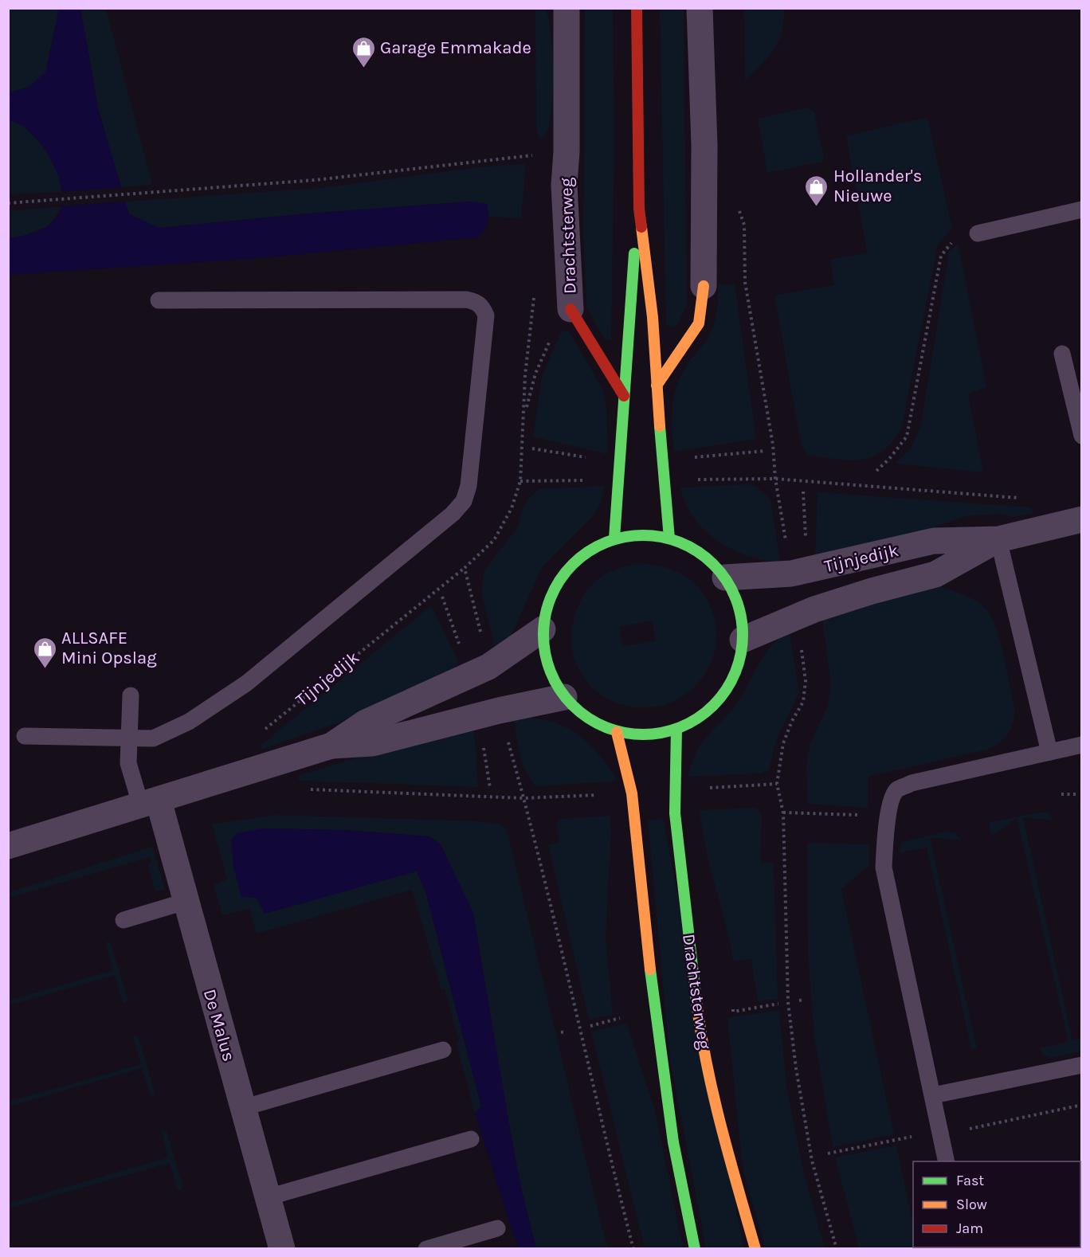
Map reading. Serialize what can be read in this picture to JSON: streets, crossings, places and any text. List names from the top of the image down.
{
  "streets": {
    "main road": ["Drachtsterweg"],
    "street": ["Tijnjedijk", "De Malus"]
  },
  "places": {
    "shop": ["Garage Emmakade", "Hollander's Nieuwe", "ALLSAFE Mini Opslag"]
  },
  "legend": ["Fast", "Slow", "Jam"]
}
